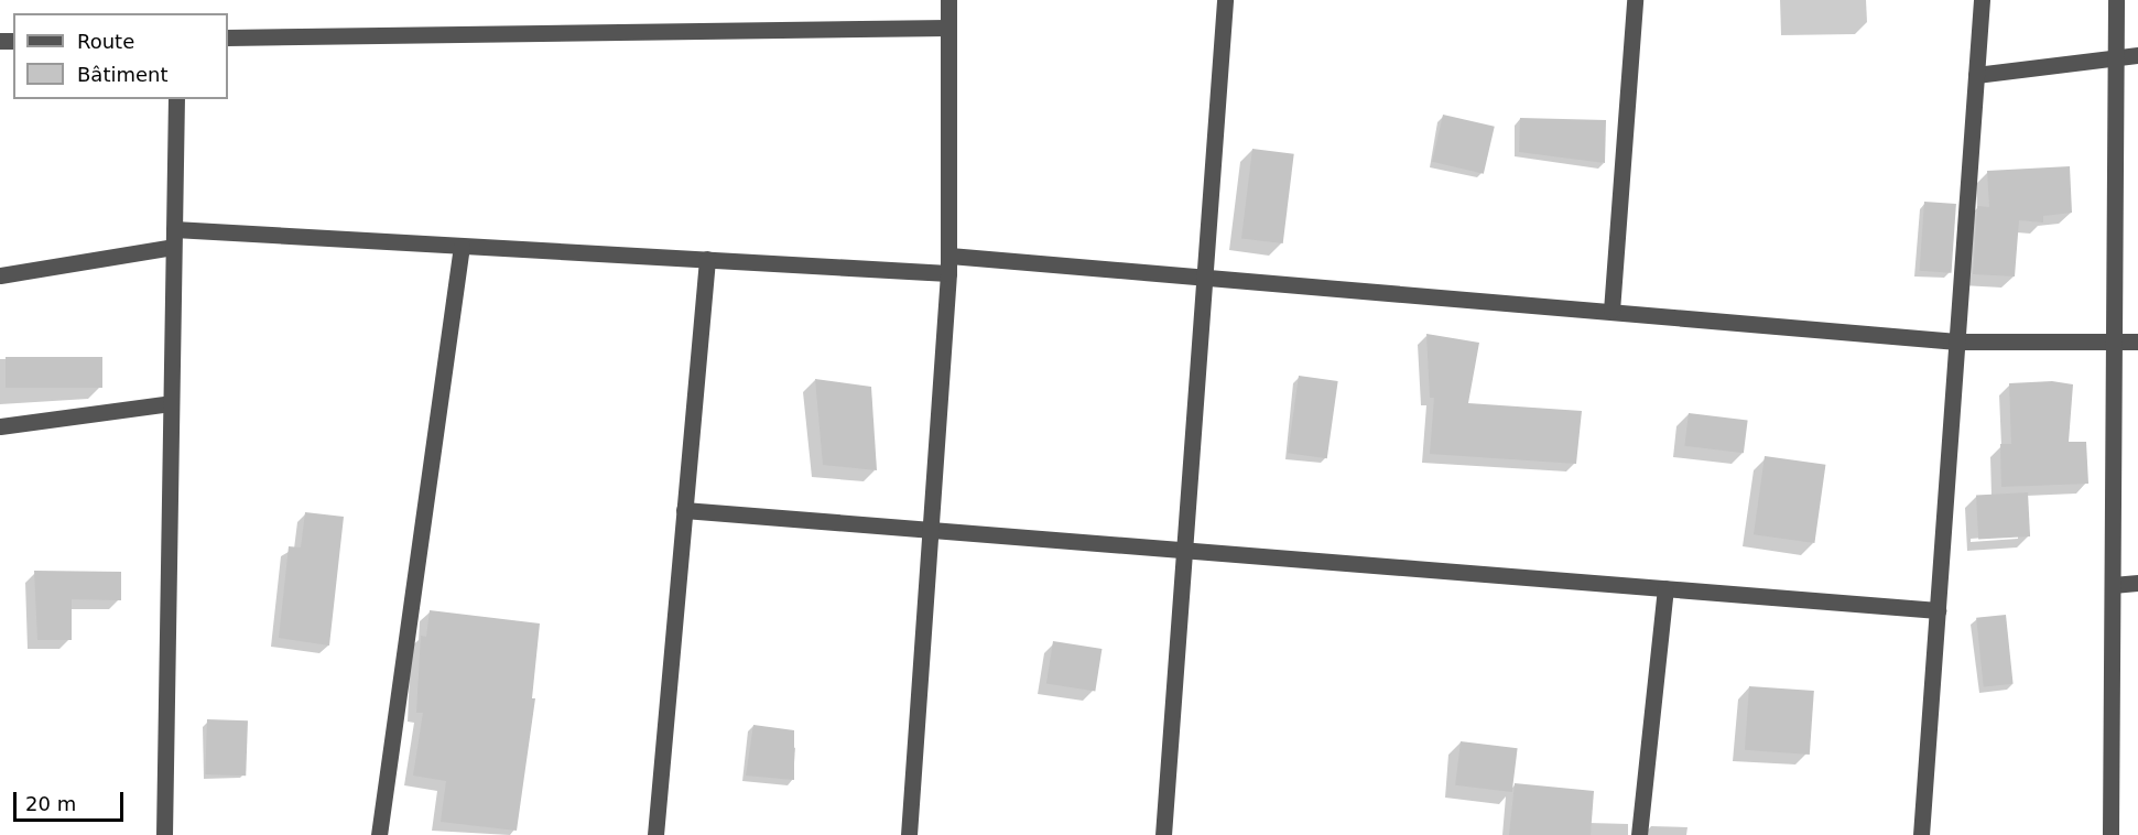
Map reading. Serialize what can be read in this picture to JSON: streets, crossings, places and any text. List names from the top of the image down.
{
  "legend": ["Route", "Bâtiment"],
  "scale_bar": "20 m"
}
